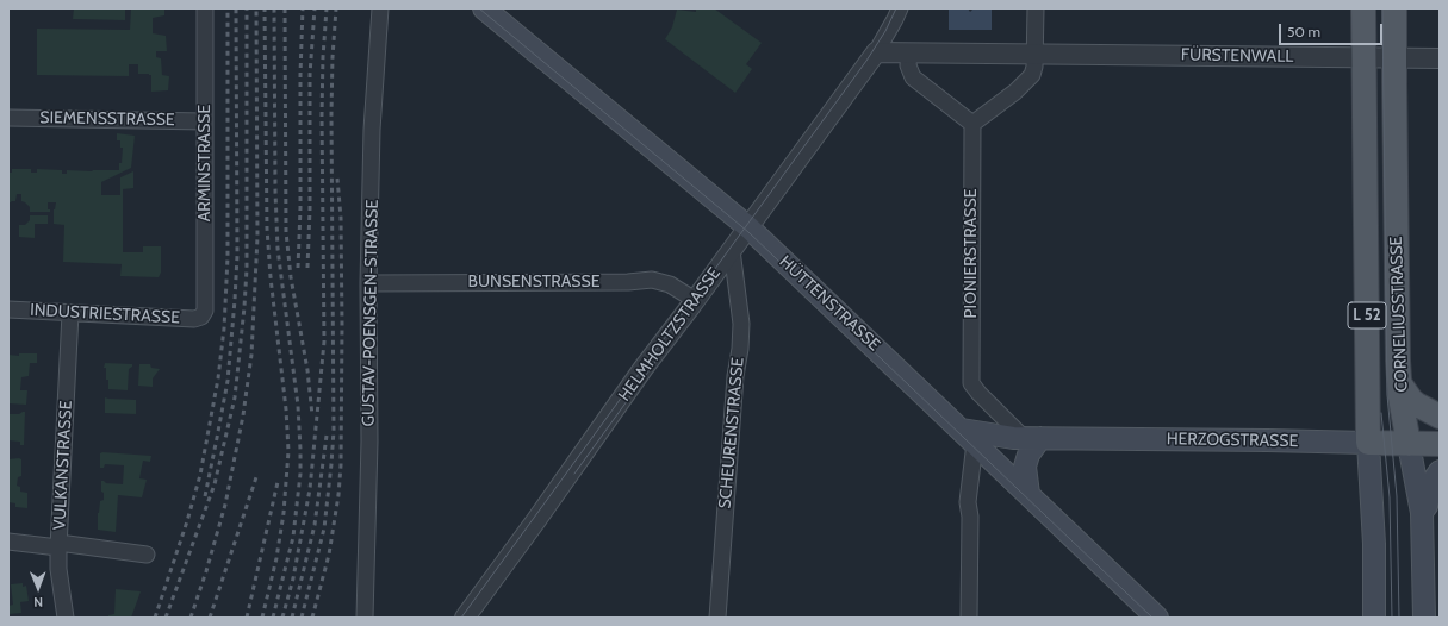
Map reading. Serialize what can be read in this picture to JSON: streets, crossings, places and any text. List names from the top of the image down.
{
  "streets": {
    "main road": [
      "HÜTTENSTRASSE",
      "CORNELIUSSTRASSE",
      "L 52",
      "HERZOGSTRASSE"
    ],
    "street": [
      "FÜRSTENWALL",
      "SIEMENSSTRASSE",
      "ARMINSTRASSE",
      "PIONIERSTRASSE",
      "BUNSENSTRASSE",
      "GUSTAV-POENSGEN-STRASSE",
      "INDUSTRIESTRASSE",
      "HELMHOLTZSTRASSE",
      "SCHEURENSTRASSE",
      "VULKANSTRASSE"
    ]
  },
  "crossings": [
    ["FÜRSTENWALL", "CORNELIUSSTRASSE"],
    ["FÜRSTENWALL", "HELMHOLTZSTRASSE"],
    ["SIEMENSSTRASSE", "ARMINSTRASSE"],
    ["ARMINSTRASSE", "INDUSTRIESTRASSE"],
    ["PIONIERSTRASSE", "HERZOGSTRASSE"],
    ["BUNSENSTRASSE", "GUSTAV-POENSGEN-STRASSE"],
    ["BUNSENSTRASSE", "HELMHOLTZSTRASSE"],
    ["HÜTTENSTRASSE", "HELMHOLTZSTRASSE"],
    ["HÜTTENSTRASSE", "HERZOGSTRASSE"],
    ["INDUSTRIESTRASSE", "VULKANSTRASSE"],
    ["CORNELIUSSTRASSE", "HERZOGSTRASSE"],
    ["HELMHOLTZSTRASSE", "SCHEURENSTRASSE"]
  ],
  "scale_bar": "50 m",
  "north": "bottom"
}
